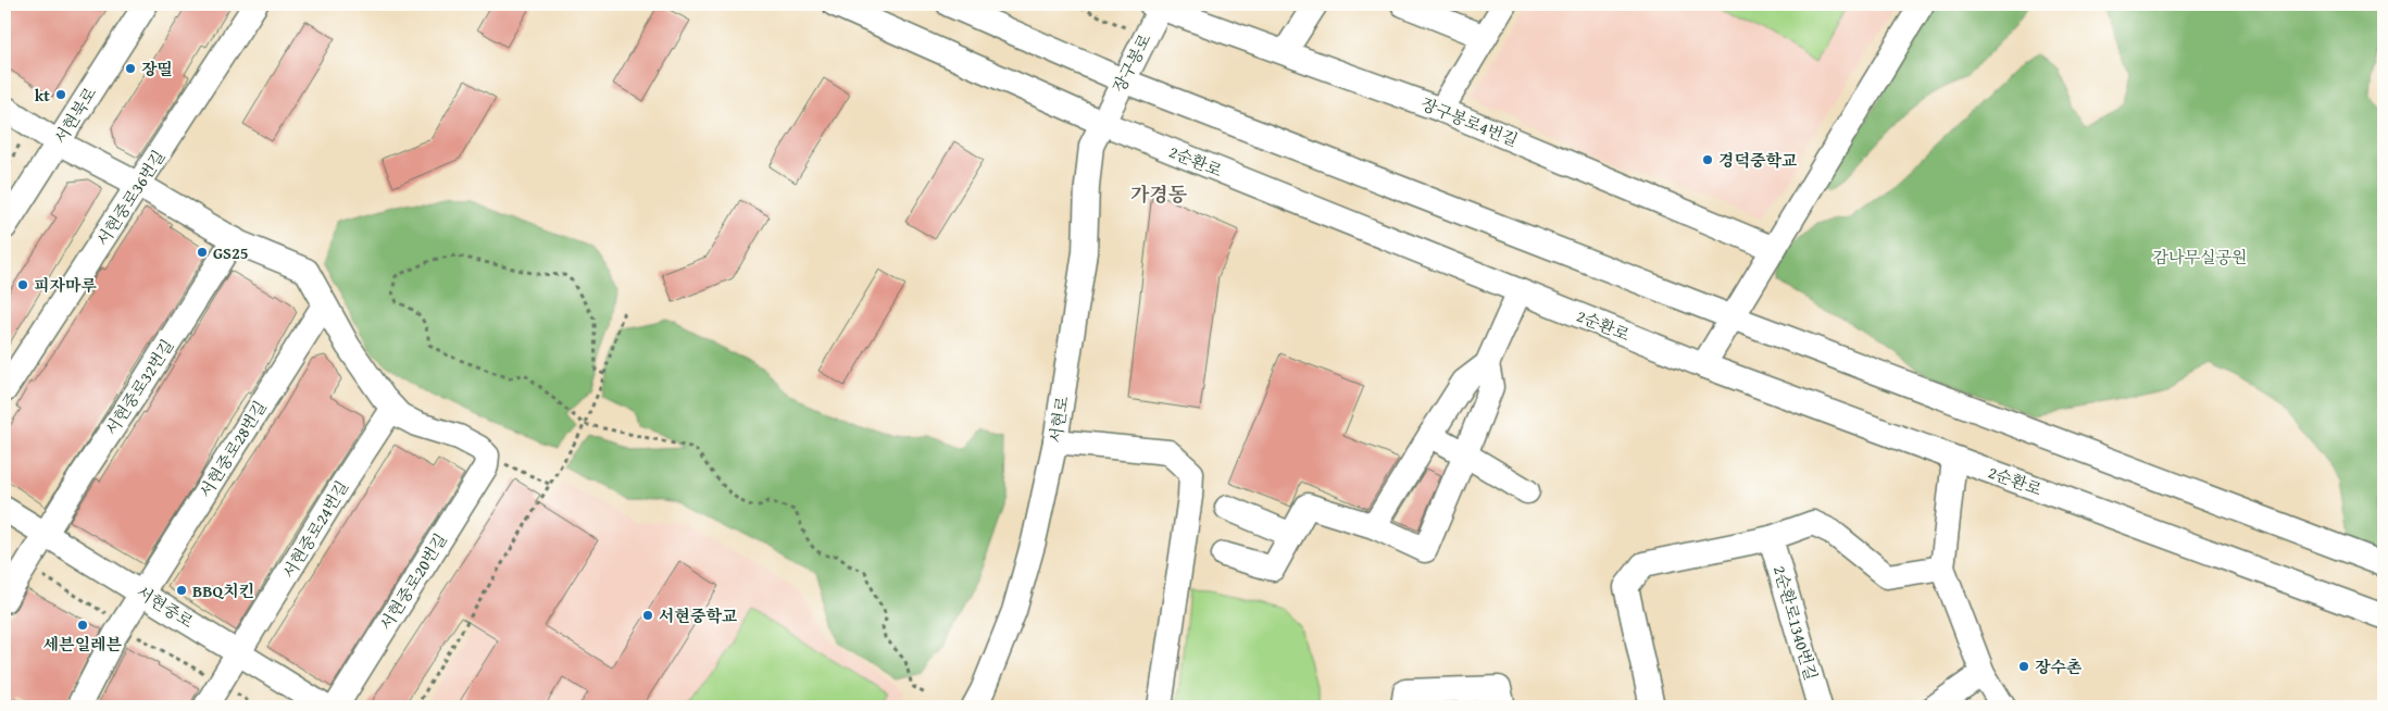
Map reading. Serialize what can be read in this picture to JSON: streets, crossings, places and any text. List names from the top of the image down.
{
  "streets": {
    "street": [
      "장구봉로",
      "서현북로",
      "장구봉로4번길",
      "2순환로",
      "서현중로36번길",
      "서현중로32번길",
      "서현로",
      "서현중로28번길",
      "서현중로24번길",
      "서현중로20번길",
      "서현중로",
      "2순환로1340번길"
    ]
  },
  "crossings": [
    ["장구봉로", "장구봉로4번길"],
    ["장구봉로", "2순환로"],
    ["장구봉로", "서현로"],
    ["2순환로", "서현로"],
    ["서현중로32번길", "서현중로"],
    ["서현중로28번길", "서현중로"],
    ["서현중로24번길", "서현중로"]
  ],
  "districts": ["가경동"],
  "parks": ["감나무실공원"],
  "places": [
    "장띨",
    "kt",
    "경덕중학교",
    "GS25",
    "피자마루",
    "BBQ치킨",
    "서현중학교",
    "세븐일레븐",
    "장수촌"
  ]
}
